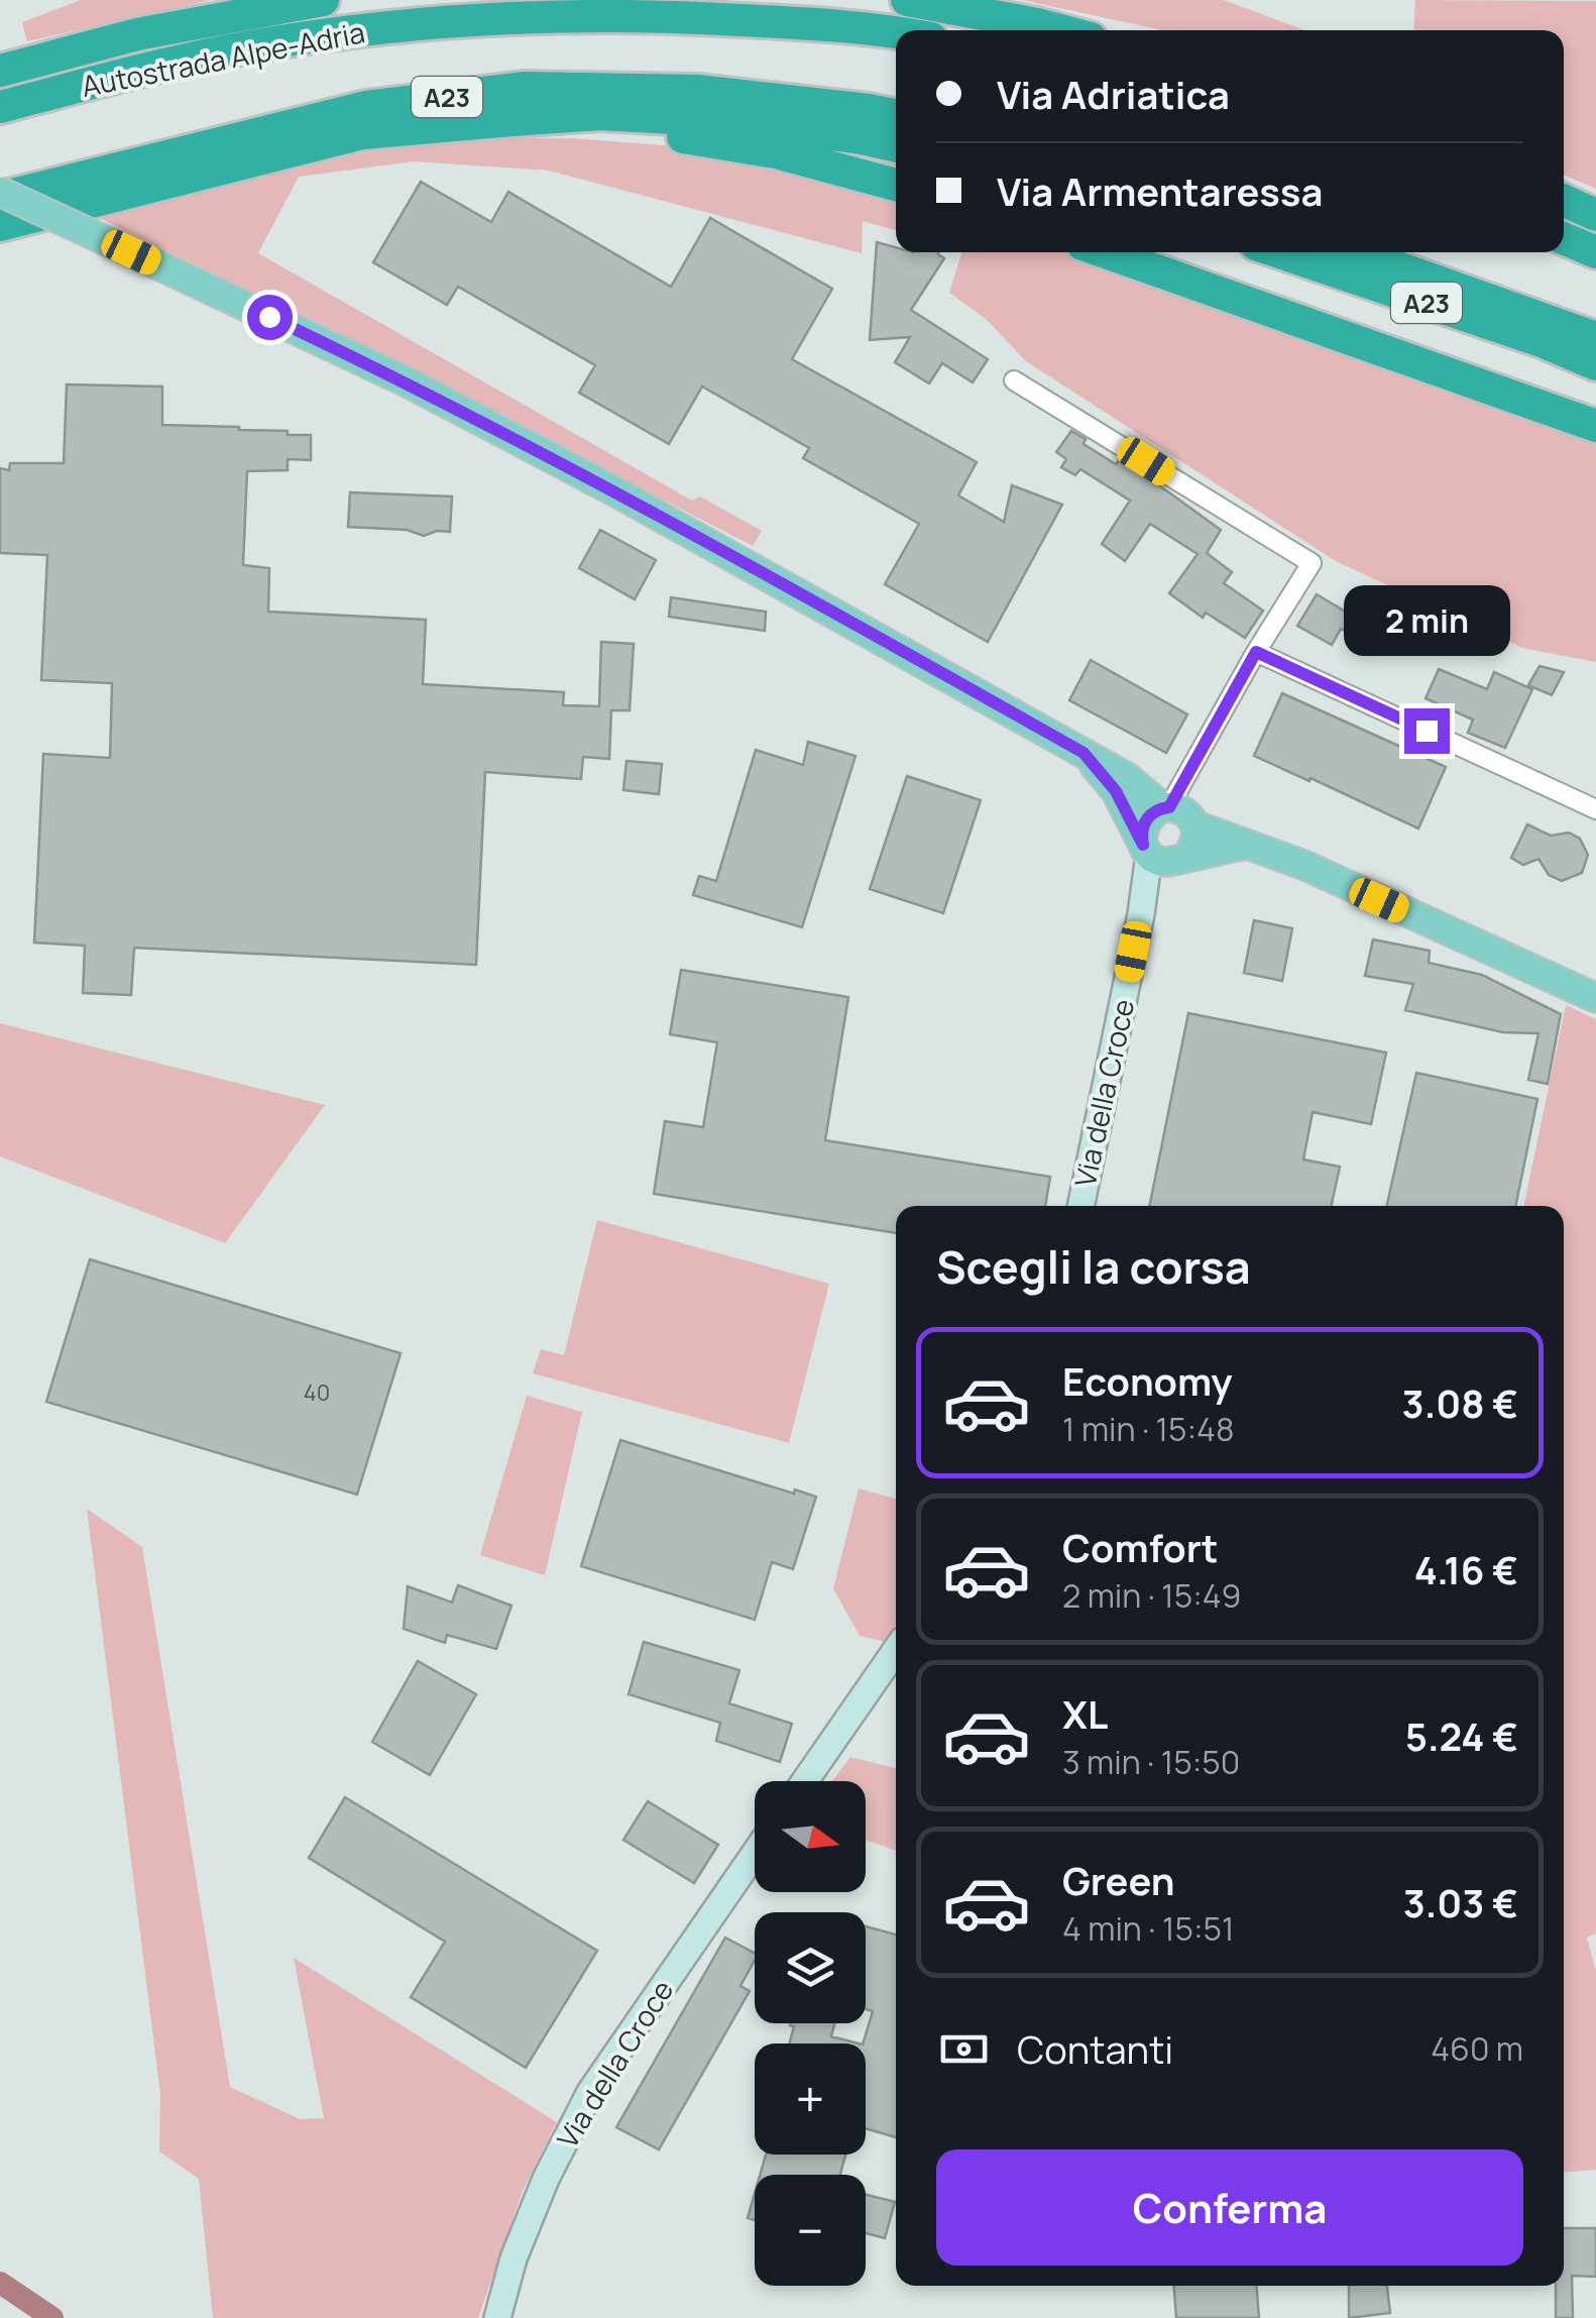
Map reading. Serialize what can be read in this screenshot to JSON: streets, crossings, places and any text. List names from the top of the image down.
{
  "streets": {
    "highway": ["Autostrada Alpe-Adria", "A23"],
    "main road": ["Via della Croce"]
  },
  "house_numbers": ["40"],
  "north": "right",
  "page": {
    "banner": ["Via Adriatica", "Via Armentaressa"],
    "bubble": "2 min",
    "heading": "Scegli la corsa",
    "list": [
      {
        "name": "Economy",
        "note": "1 min · 15:48",
        "value": "3.08 €"
      },
      {
        "name": "Comfort",
        "note": "2 min · 15:49",
        "value": "4.16 €"
      },
      {
        "name": "XL",
        "note": "3 min · 15:50",
        "value": "5.24 €"
      },
      {
        "name": "Green",
        "note": "4 min · 15:51",
        "value": "3.03 €"
      }
    ],
    "map_buttons": ["+", "−"],
    "pay": ["Contanti", "460 m"],
    "buttons": "Conferma"
  }
}
